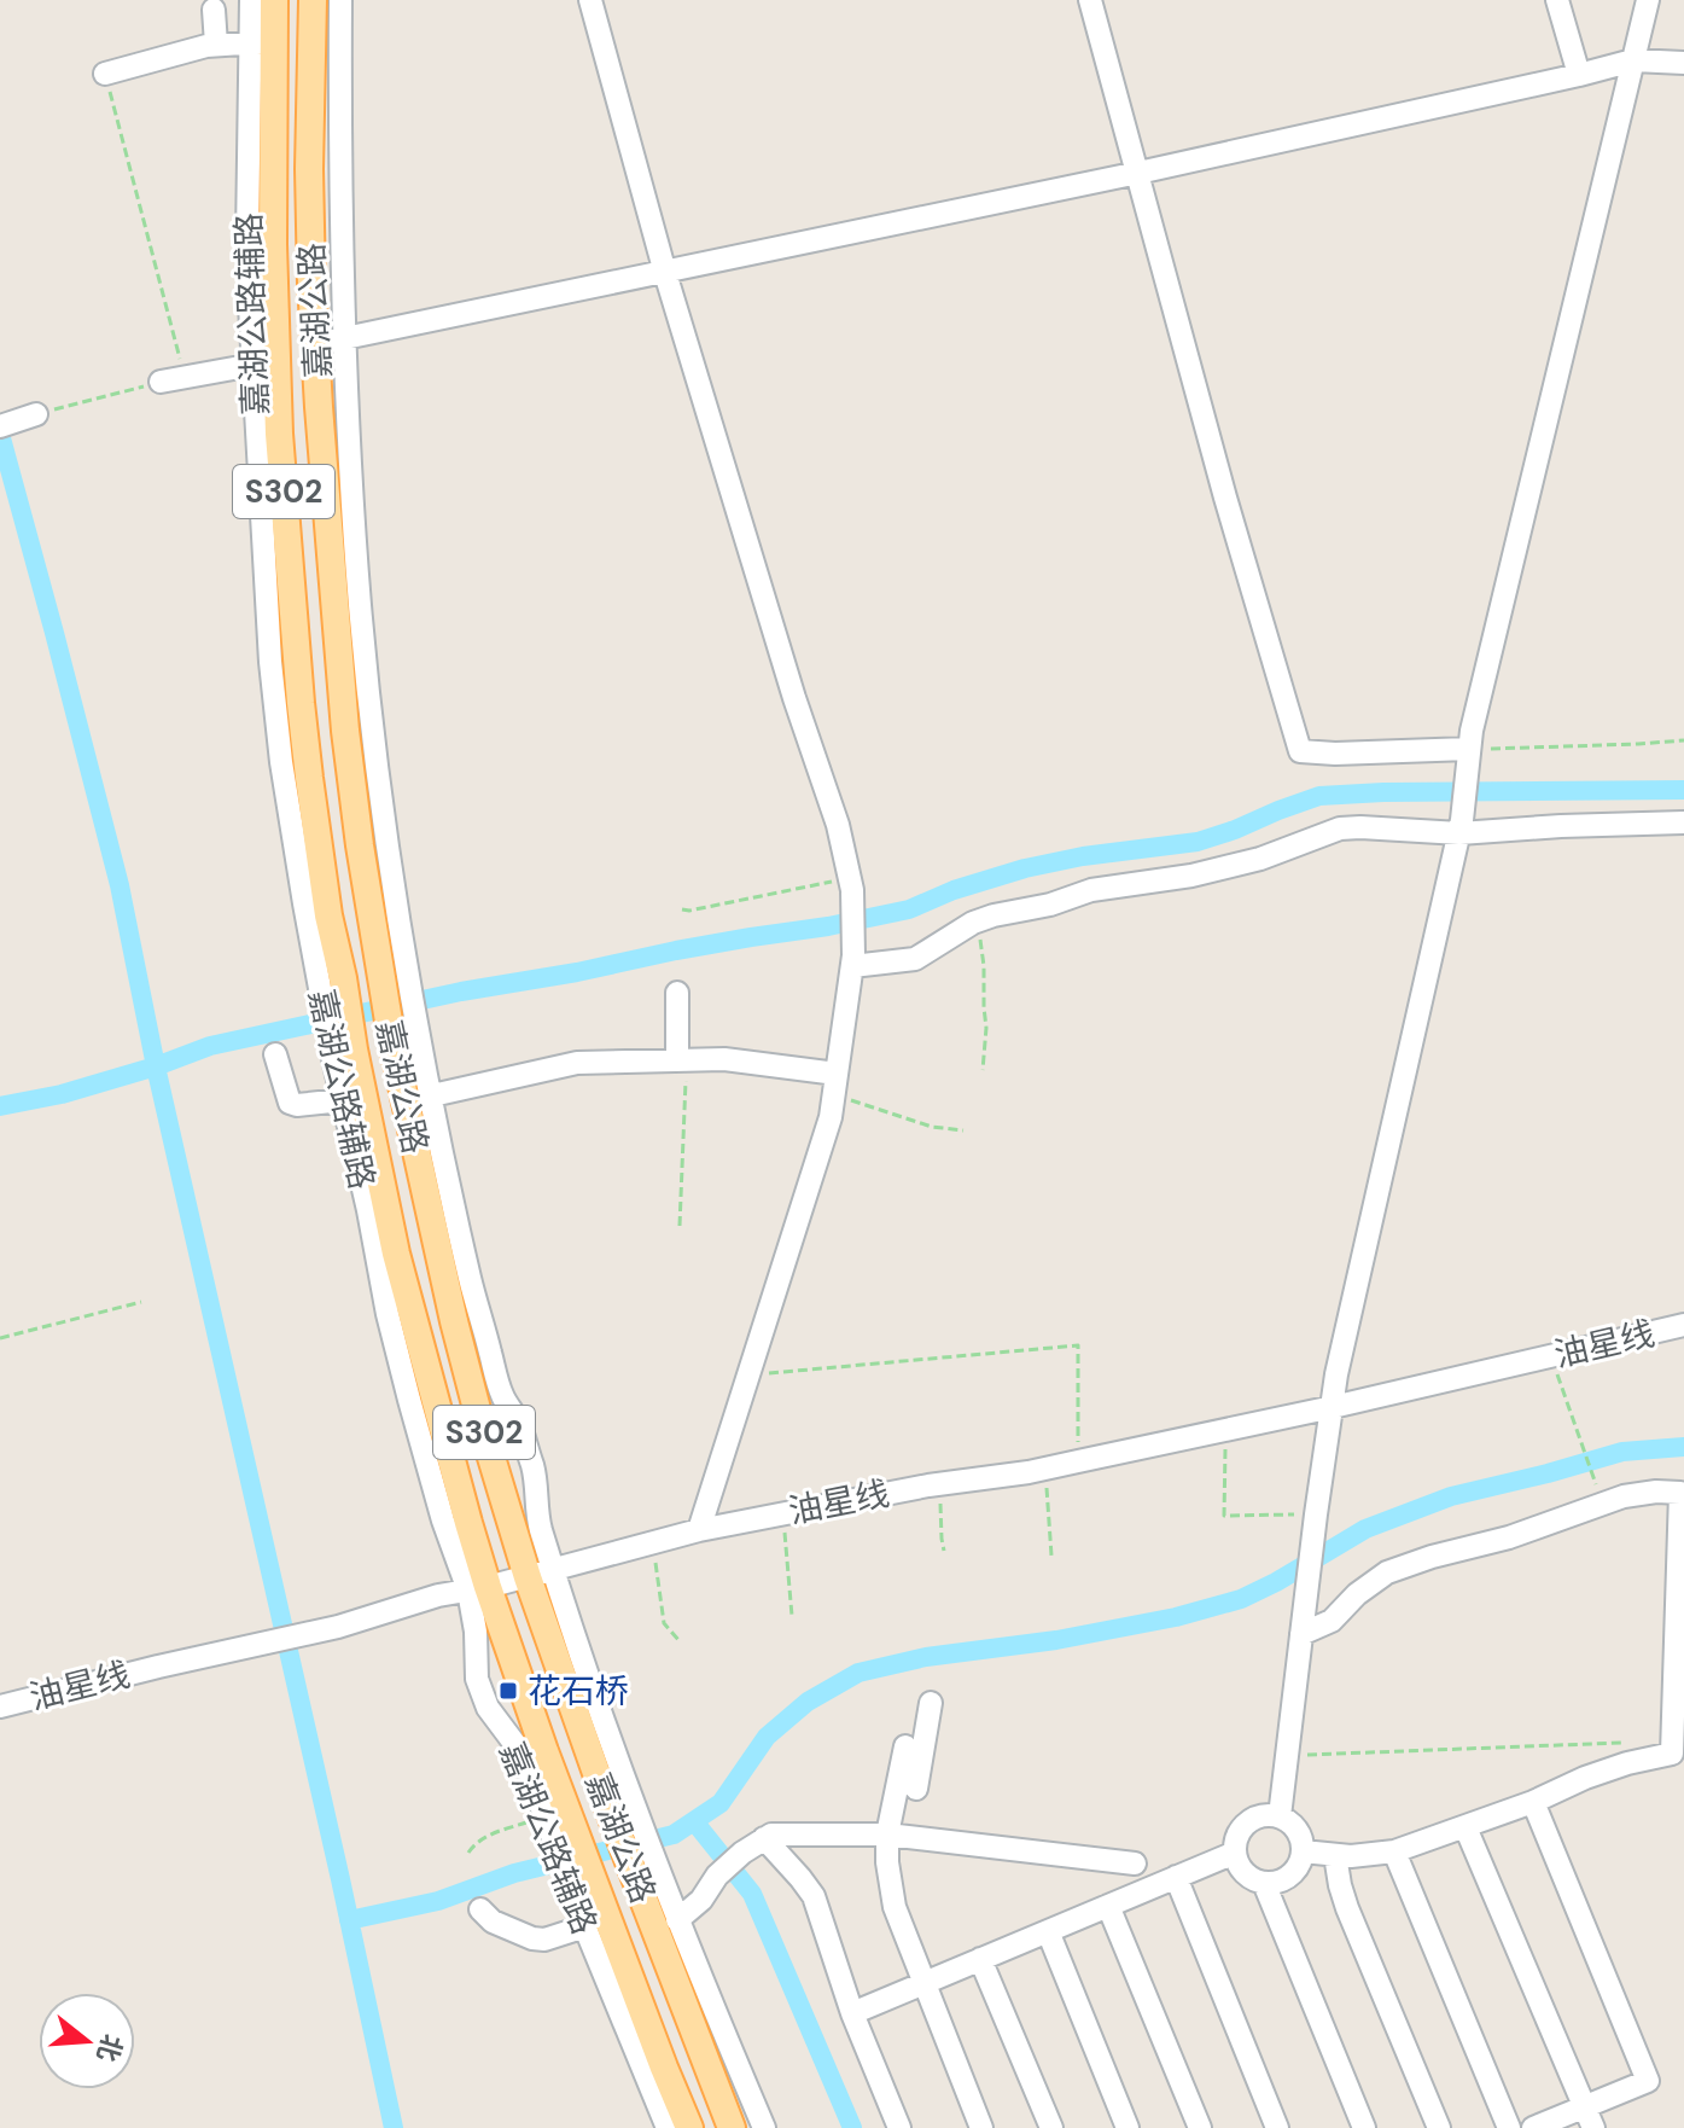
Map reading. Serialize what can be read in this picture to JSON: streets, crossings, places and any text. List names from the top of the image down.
{
  "streets": {
    "main road": ["嘉湖公路", "S302"],
    "street": ["嘉湖公路辅路", "油星线"]
  },
  "crossings": [
    ["嘉湖公路", "嘉湖公路辅路"],
    ["嘉湖公路", "油星线"],
    ["嘉湖公路辅路", "油星线"]
  ],
  "places": {
    "transit": ["花石桥"]
  },
  "north": "right"
}
